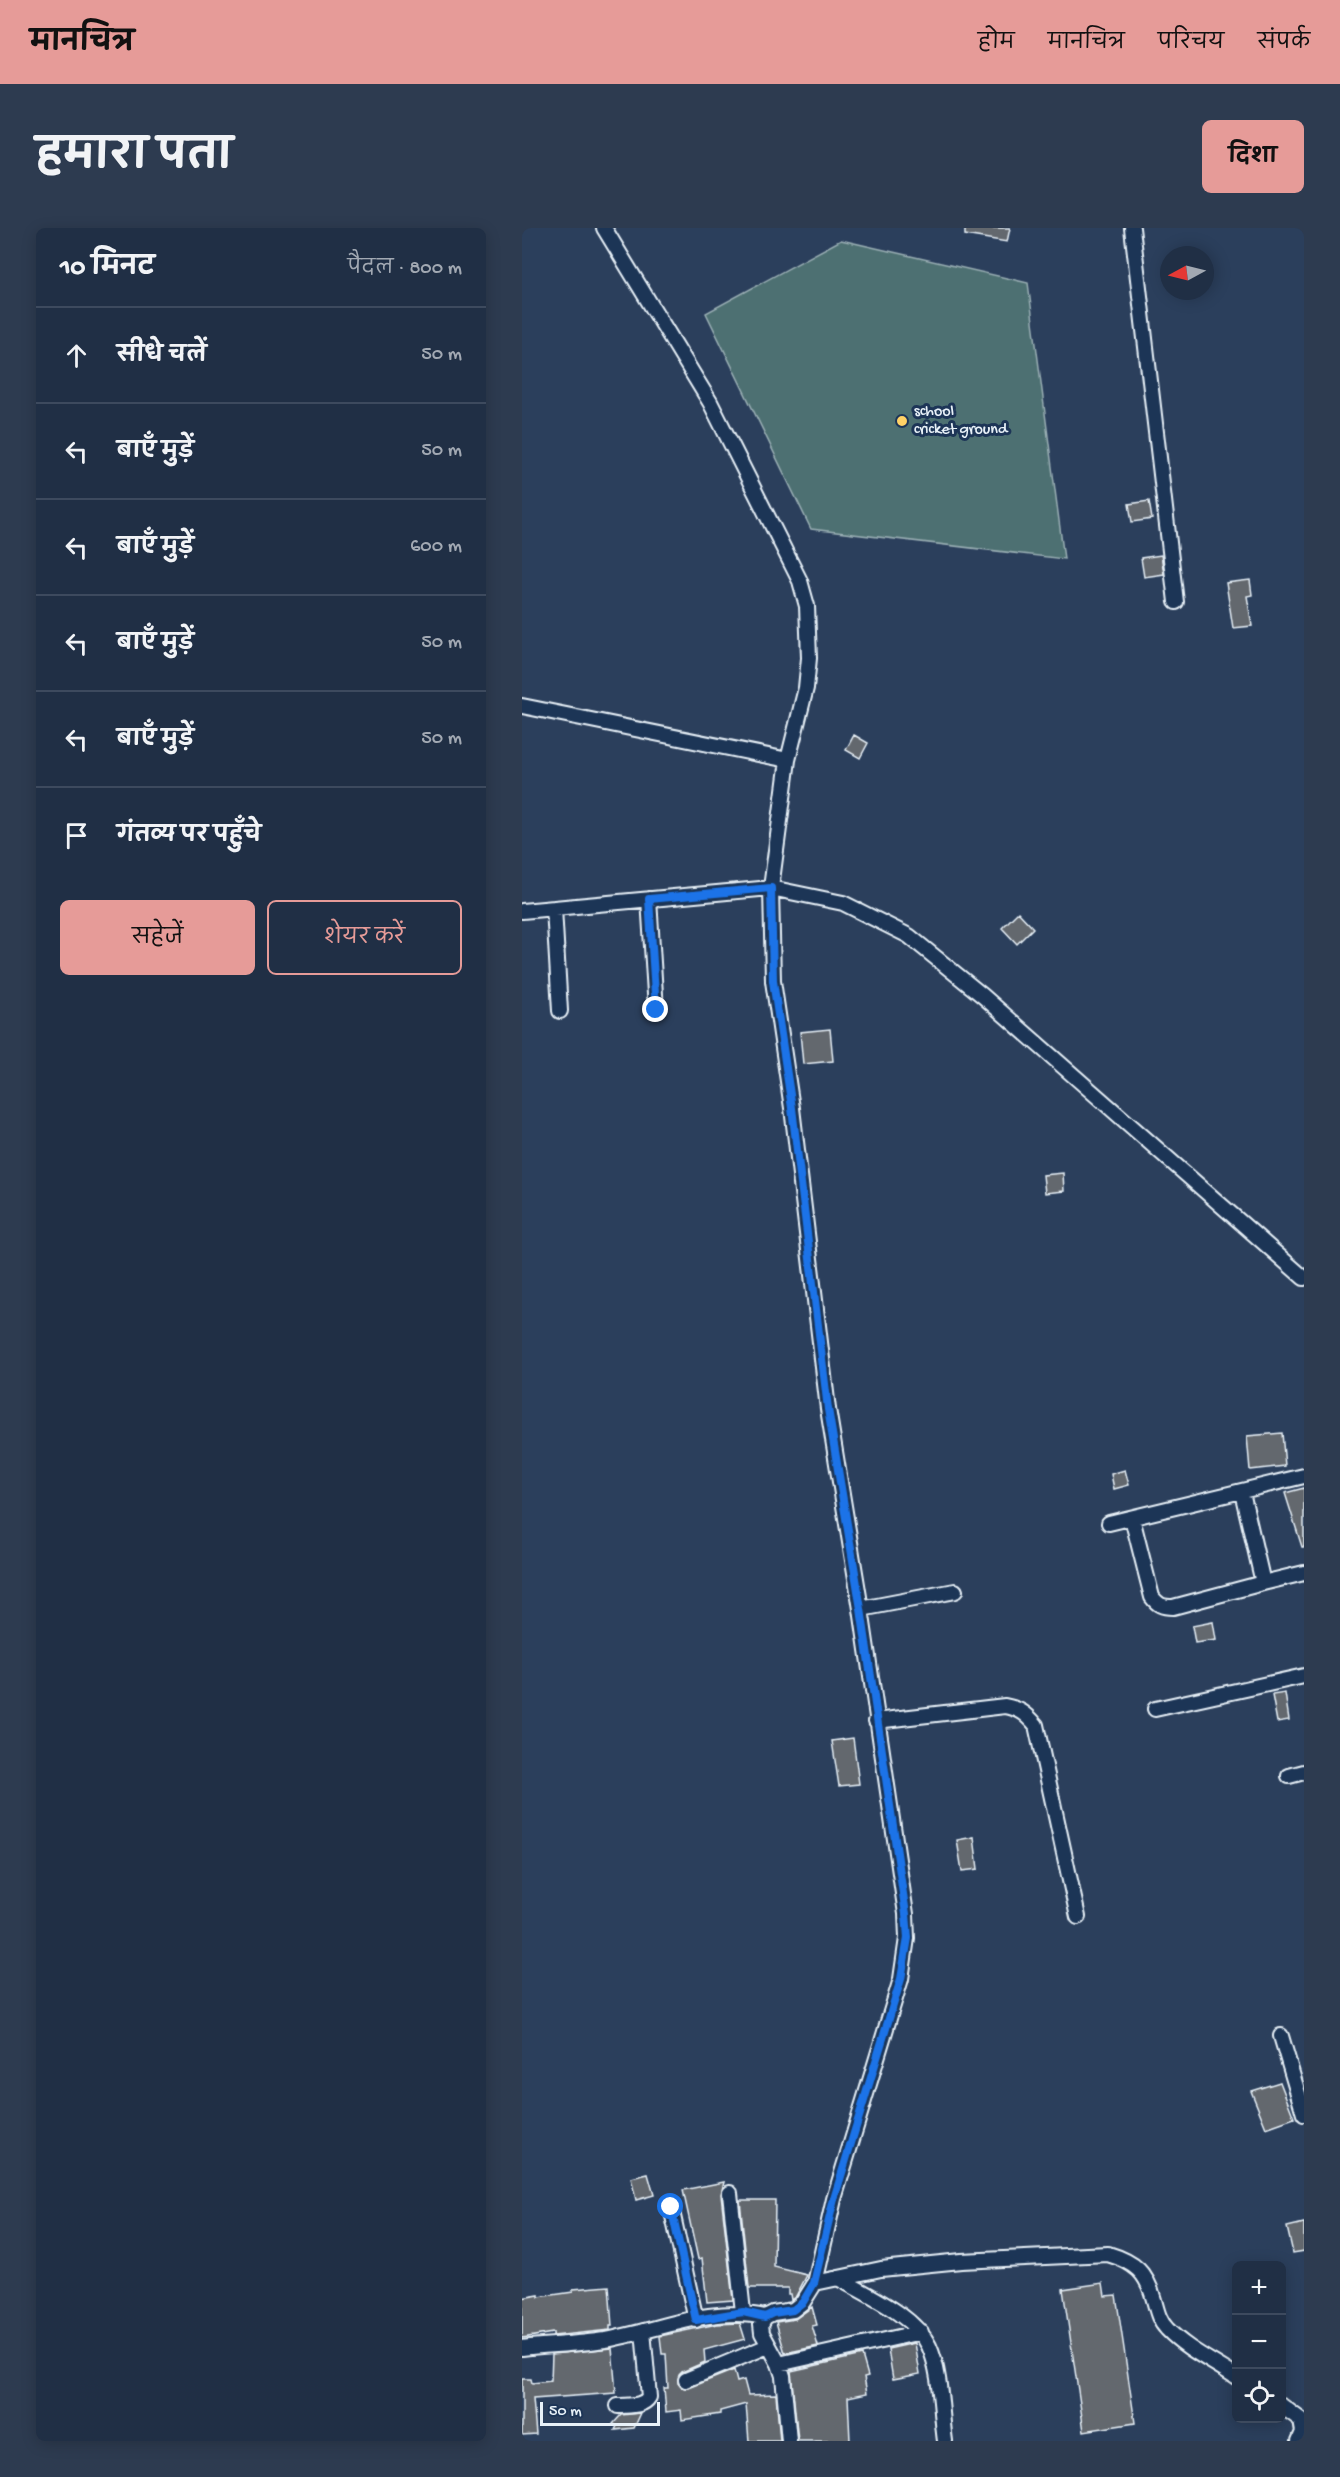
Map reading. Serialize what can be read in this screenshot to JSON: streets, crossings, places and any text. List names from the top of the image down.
{
  "places": ["school cricket ground"],
  "scale_bar": "50 m",
  "north": "left",
  "page": {
    "header": "मानचित्र",
    "nav": [
      "होम",
      "मानचित्र",
      "परिचय",
      "संपर्क"
    ],
    "title": "हमारा पता",
    "buttons": [
      "दिशा",
      ["सहेजें", "शेयर करें"]
    ],
    "heading": ["10 मिनट", "पैदल · 800 m"],
    "list": [
      ["सीधे चलें", "50 m"],
      ["बाएँ मुड़ें", "50 m"],
      ["बाएँ मुड़ें", "600 m"],
      ["बाएँ मुड़ें", "50 m"],
      ["बाएँ मुड़ें", "50 m"],
      "गंतव्य पर पहुँचे"
    ],
    "map_buttons": ["+", "−"],
    "scale": "50 m"
  }
}
